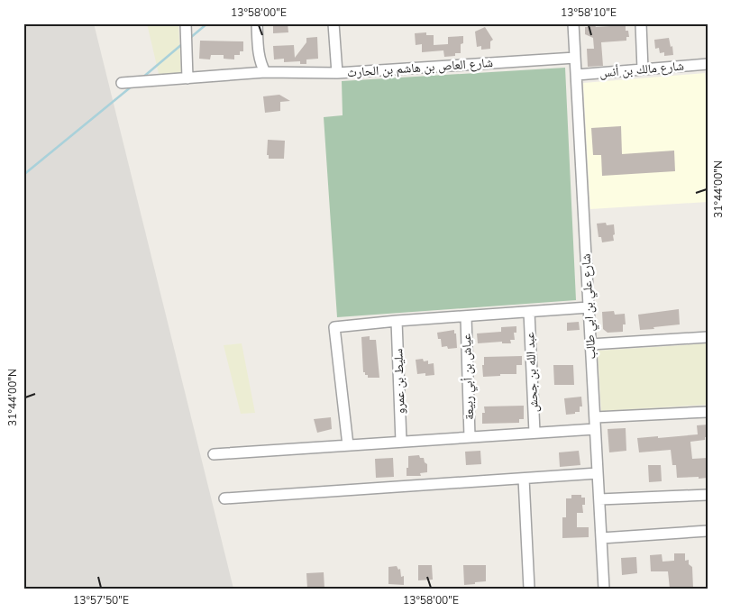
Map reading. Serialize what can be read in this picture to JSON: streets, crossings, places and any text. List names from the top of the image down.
{
  "streets": {
    "street": [
      "شارع العاص بن هاشم بن الحارث",
      "شارع مالك بن أنس",
      "شارع علي بن ابي طالب",
      "عبد الله بن جحش",
      "عياش بن أبي ربيعة",
      "سليط بن عمرو"
    ]
  },
  "crossings": [
    ["شارع العاص بن هاشم بن الحارث", "شارع علي بن ابي طالب"],
    ["شارع مالك بن أنس", "شارع علي بن ابي طالب"]
  ],
  "coordinates": [
    "13°58'00\"E",
    "13°58'10\"E",
    "31°44'00\"N",
    "13°57'50\"E"
  ]
}
